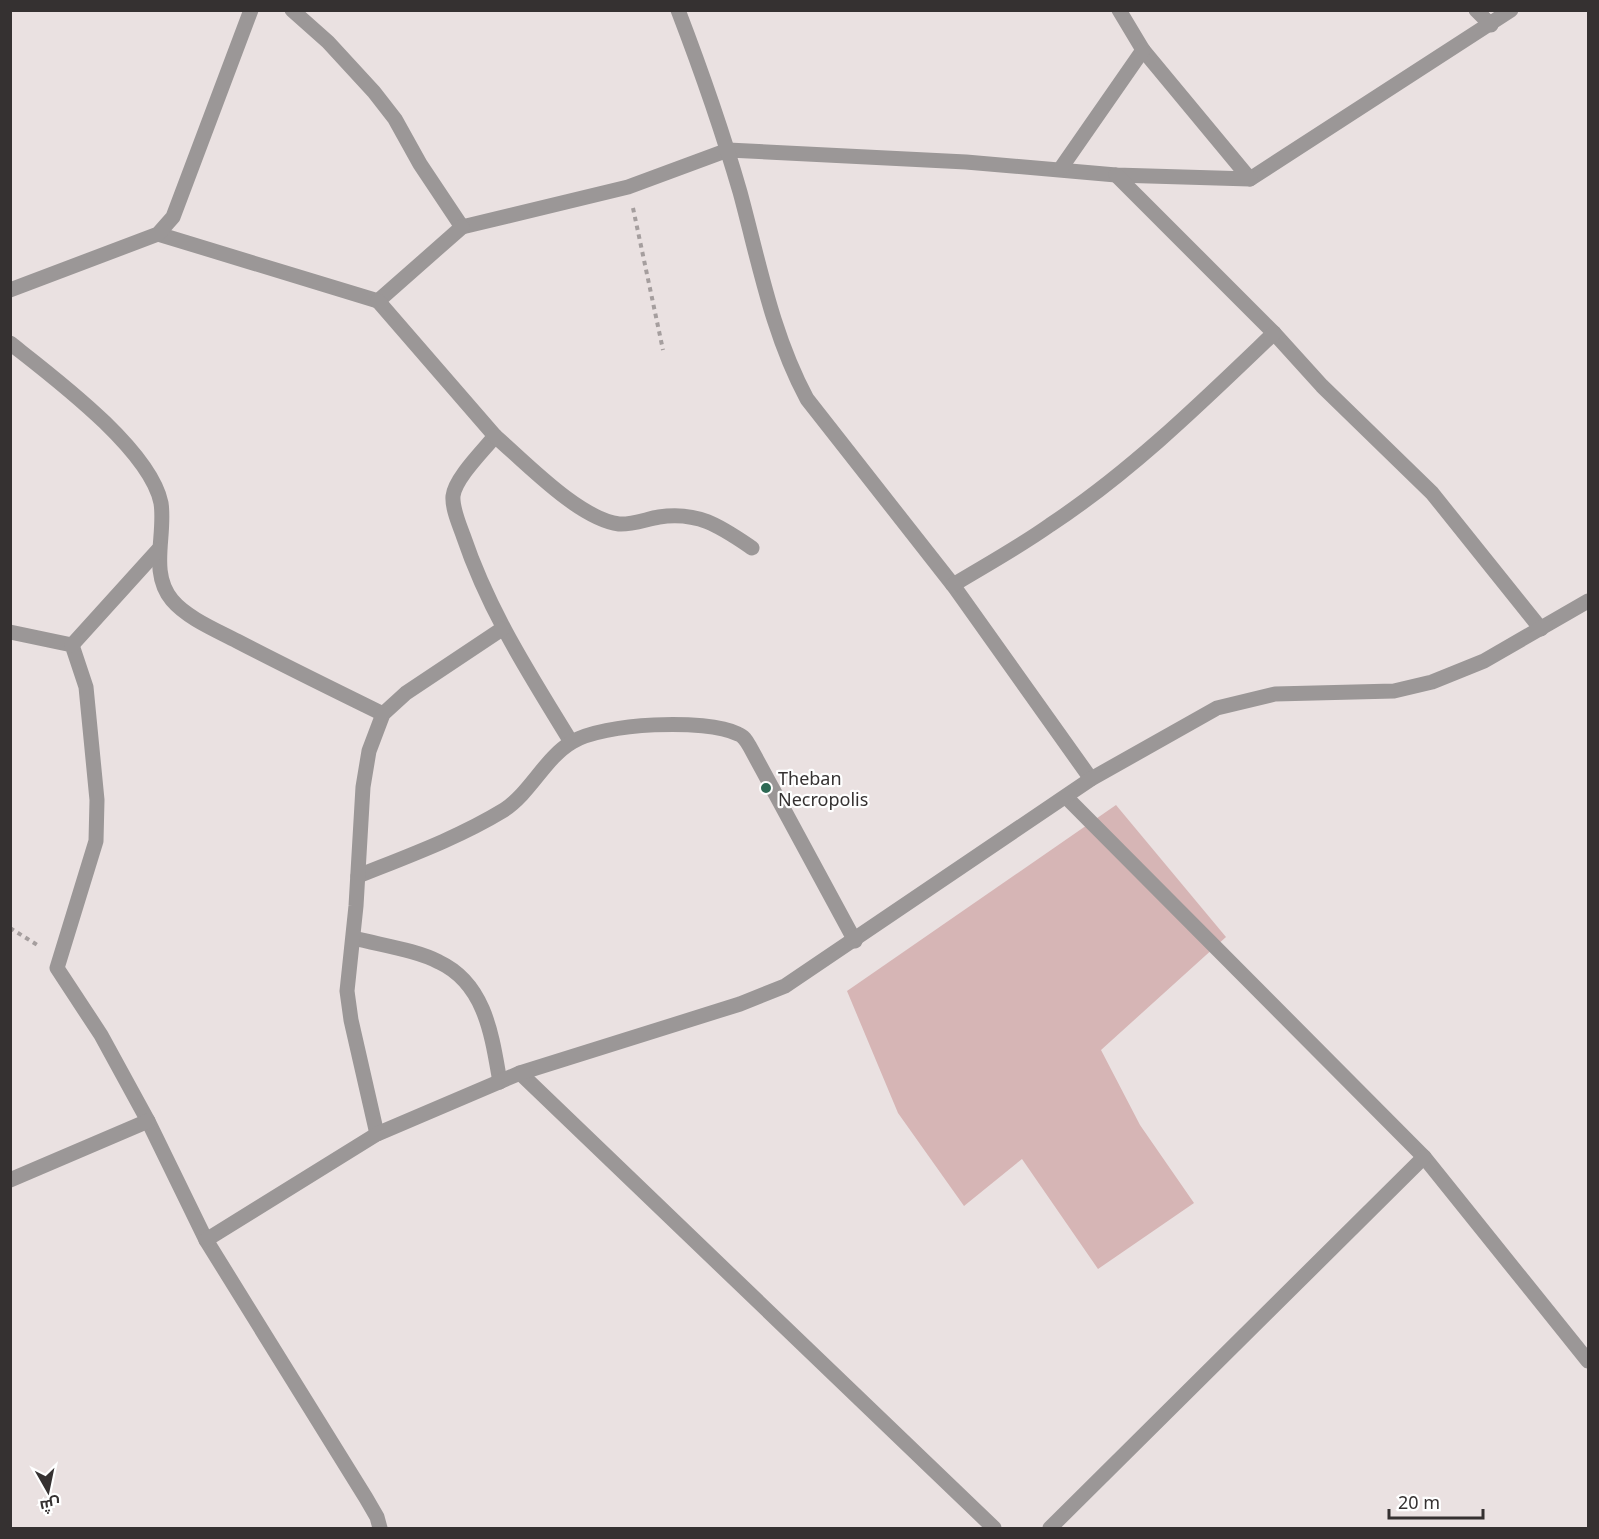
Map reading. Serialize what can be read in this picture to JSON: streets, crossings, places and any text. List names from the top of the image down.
{
  "places": ["Theban Necropolis"],
  "scale_bar": "20 m",
  "north": "bottom"
}
